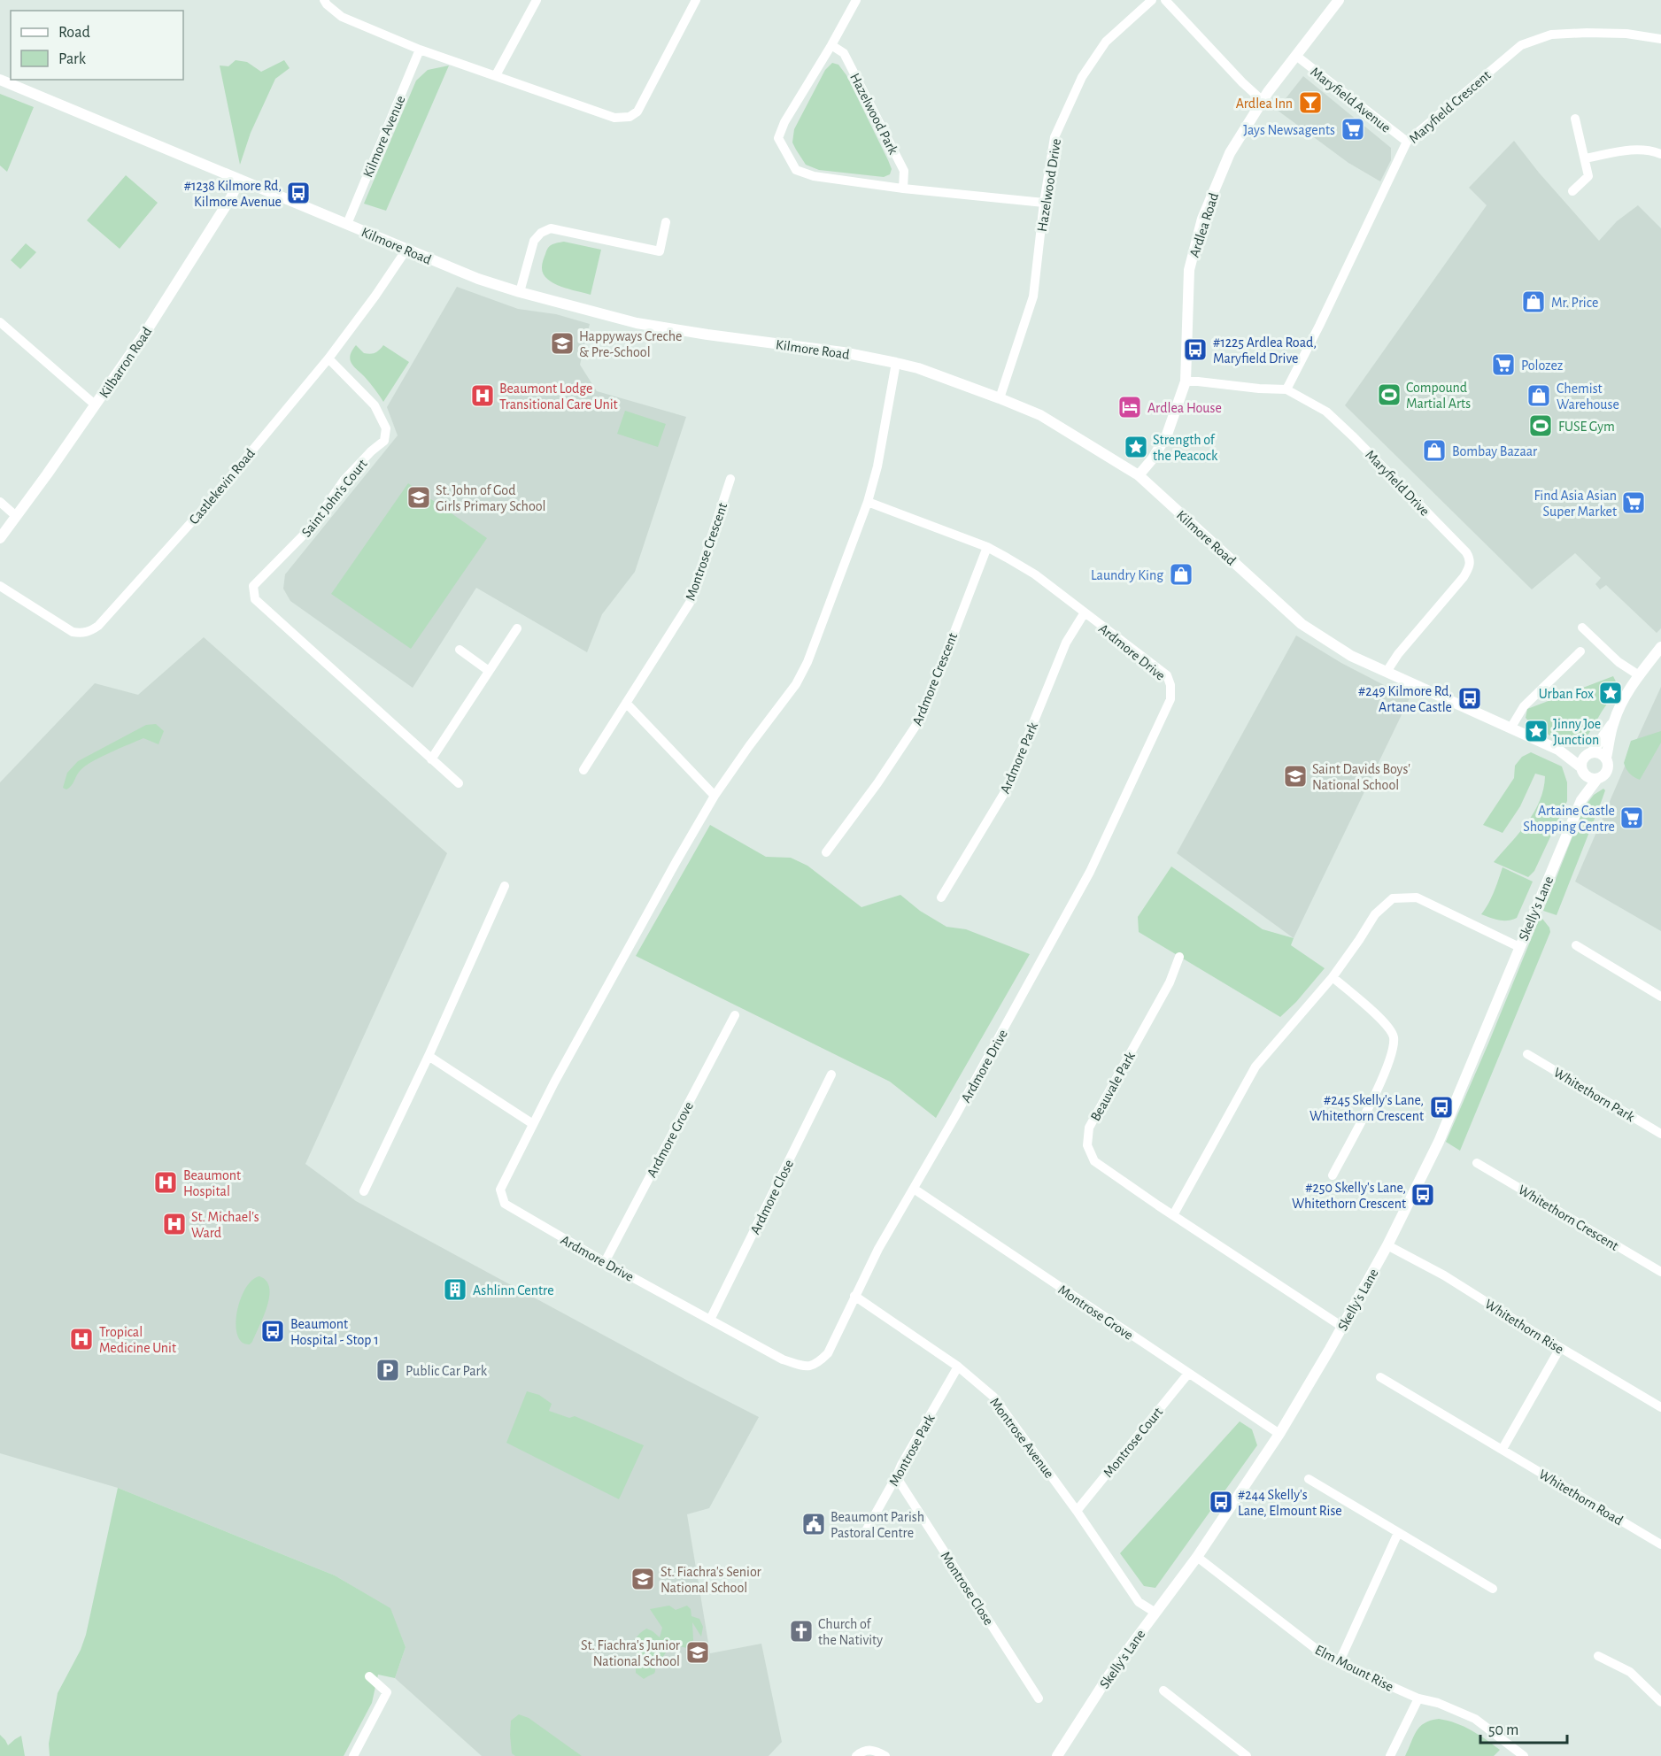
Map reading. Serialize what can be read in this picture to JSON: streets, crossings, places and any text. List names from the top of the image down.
{
  "streets": {
    "street": [
      "Maryfield Avenue",
      "Maryfield Crescent",
      "Hazelwood Park",
      "Kilmore Avenue",
      "Hazelwood Drive",
      "Ardlea Road",
      "Kilmore Road",
      "Kilbarron Road",
      "Maryfield Drive",
      "Castlekevin Road",
      "Saint John's Court",
      "Montrose Crescent",
      "Ardmore Drive",
      "Ardmore Crescent",
      "Ardmore Park",
      "Skelly's Lane",
      "Beauvale Park",
      "Whitethorn Park",
      "Ardmore Grove",
      "Ardmore Close",
      "Whitethorn Crescent",
      "Montrose Grove",
      "Whitethorn Rise",
      "Montrose Avenue",
      "Montrose Court",
      "Montrose Park",
      "Whitethorn Road",
      "Montrose Close",
      "Elm Mount Rise"
    ]
  },
  "crossings": [
    ["Maryfield Avenue", "Maryfield Crescent"],
    ["Maryfield Avenue", "Ardlea Road"],
    ["Maryfield Crescent", "Maryfield Drive"],
    ["Kilmore Avenue", "Kilmore Road"],
    ["Hazelwood Drive", "Kilmore Road"],
    ["Ardlea Road", "Kilmore Road"],
    ["Ardlea Road", "Maryfield Drive"],
    ["Kilmore Road", "Kilbarron Road"],
    ["Kilmore Road", "Maryfield Drive"],
    ["Kilmore Road", "Castlekevin Road"],
    ["Kilmore Road", "Ardmore Drive"],
    ["Kilmore Road", "Skelly's Lane"],
    ["Castlekevin Road", "Saint John's Court"],
    ["Ardmore Drive", "Ardmore Crescent"],
    ["Ardmore Drive", "Ardmore Park"],
    ["Ardmore Drive", "Ardmore Grove"],
    ["Ardmore Drive", "Ardmore Close"],
    ["Ardmore Drive", "Montrose Grove"],
    ["Ardmore Drive", "Montrose Avenue"],
    ["Skelly's Lane", "Beauvale Park"],
    ["Skelly's Lane", "Montrose Grove"],
    ["Skelly's Lane", "Whitethorn Rise"],
    ["Skelly's Lane", "Montrose Avenue"],
    ["Skelly's Lane", "Elm Mount Rise"],
    ["Montrose Grove", "Montrose Court"],
    ["Montrose Avenue", "Montrose Court"],
    ["Montrose Avenue", "Montrose Park"],
    ["Montrose Park", "Montrose Close"]
  ],
  "places": {
    "bar": ["Ardlea Inn"],
    "supermarket": [
      "Jays Newsagents",
      "Polozez",
      "Find Asia Asian Super Market",
      "Artaine Castle Shopping Centre"
    ],
    "bus stop": [
      "#1238 Kilmore Rd, Kilmore Avenue",
      "#1225 Ardlea Road, Maryfield Drive",
      "#249 Kilmore Rd, Artane Castle",
      "#245 Skelly's Lane, Whitethorn Crescent",
      "#250 Skelly's Lane, Whitethorn Crescent",
      "Beaumont Hospital - Stop 1",
      "#244 Skelly's Lane, Elmount Rise"
    ],
    "shop": [
      "Mr. Price",
      "Chemist Warehouse",
      "Bombay Bazaar",
      "Laundry King"
    ],
    "school or university": [
      "Happyways Creche & Pre-School",
      "St. John of God Girls Primary School",
      "Saint Davids Boys' National School",
      "St. Fiachra's Senior National School",
      "St. Fiachra's Junior National School"
    ],
    "sports": ["Compound Martial Arts", "FUSE Gym"],
    "hospital": [
      "Beaumont Lodge Transitional Care Unit",
      "Beaumont Hospital",
      "St. Michael's Ward",
      "Tropical Medicine Unit"
    ],
    "hotel": ["Ardlea House"],
    "place": ["Strength of the Peacock", "Urban Fox", "Jinny Joe Junction"],
    "building": ["Ashlinn Centre"],
    "parking": ["Public Car Park"],
    "public building": ["Beaumont Parish Pastoral Centre"],
    "church": ["Church of the Nativity"]
  },
  "legend": ["Road", "Park"],
  "scale_bar": "50 m"
}
